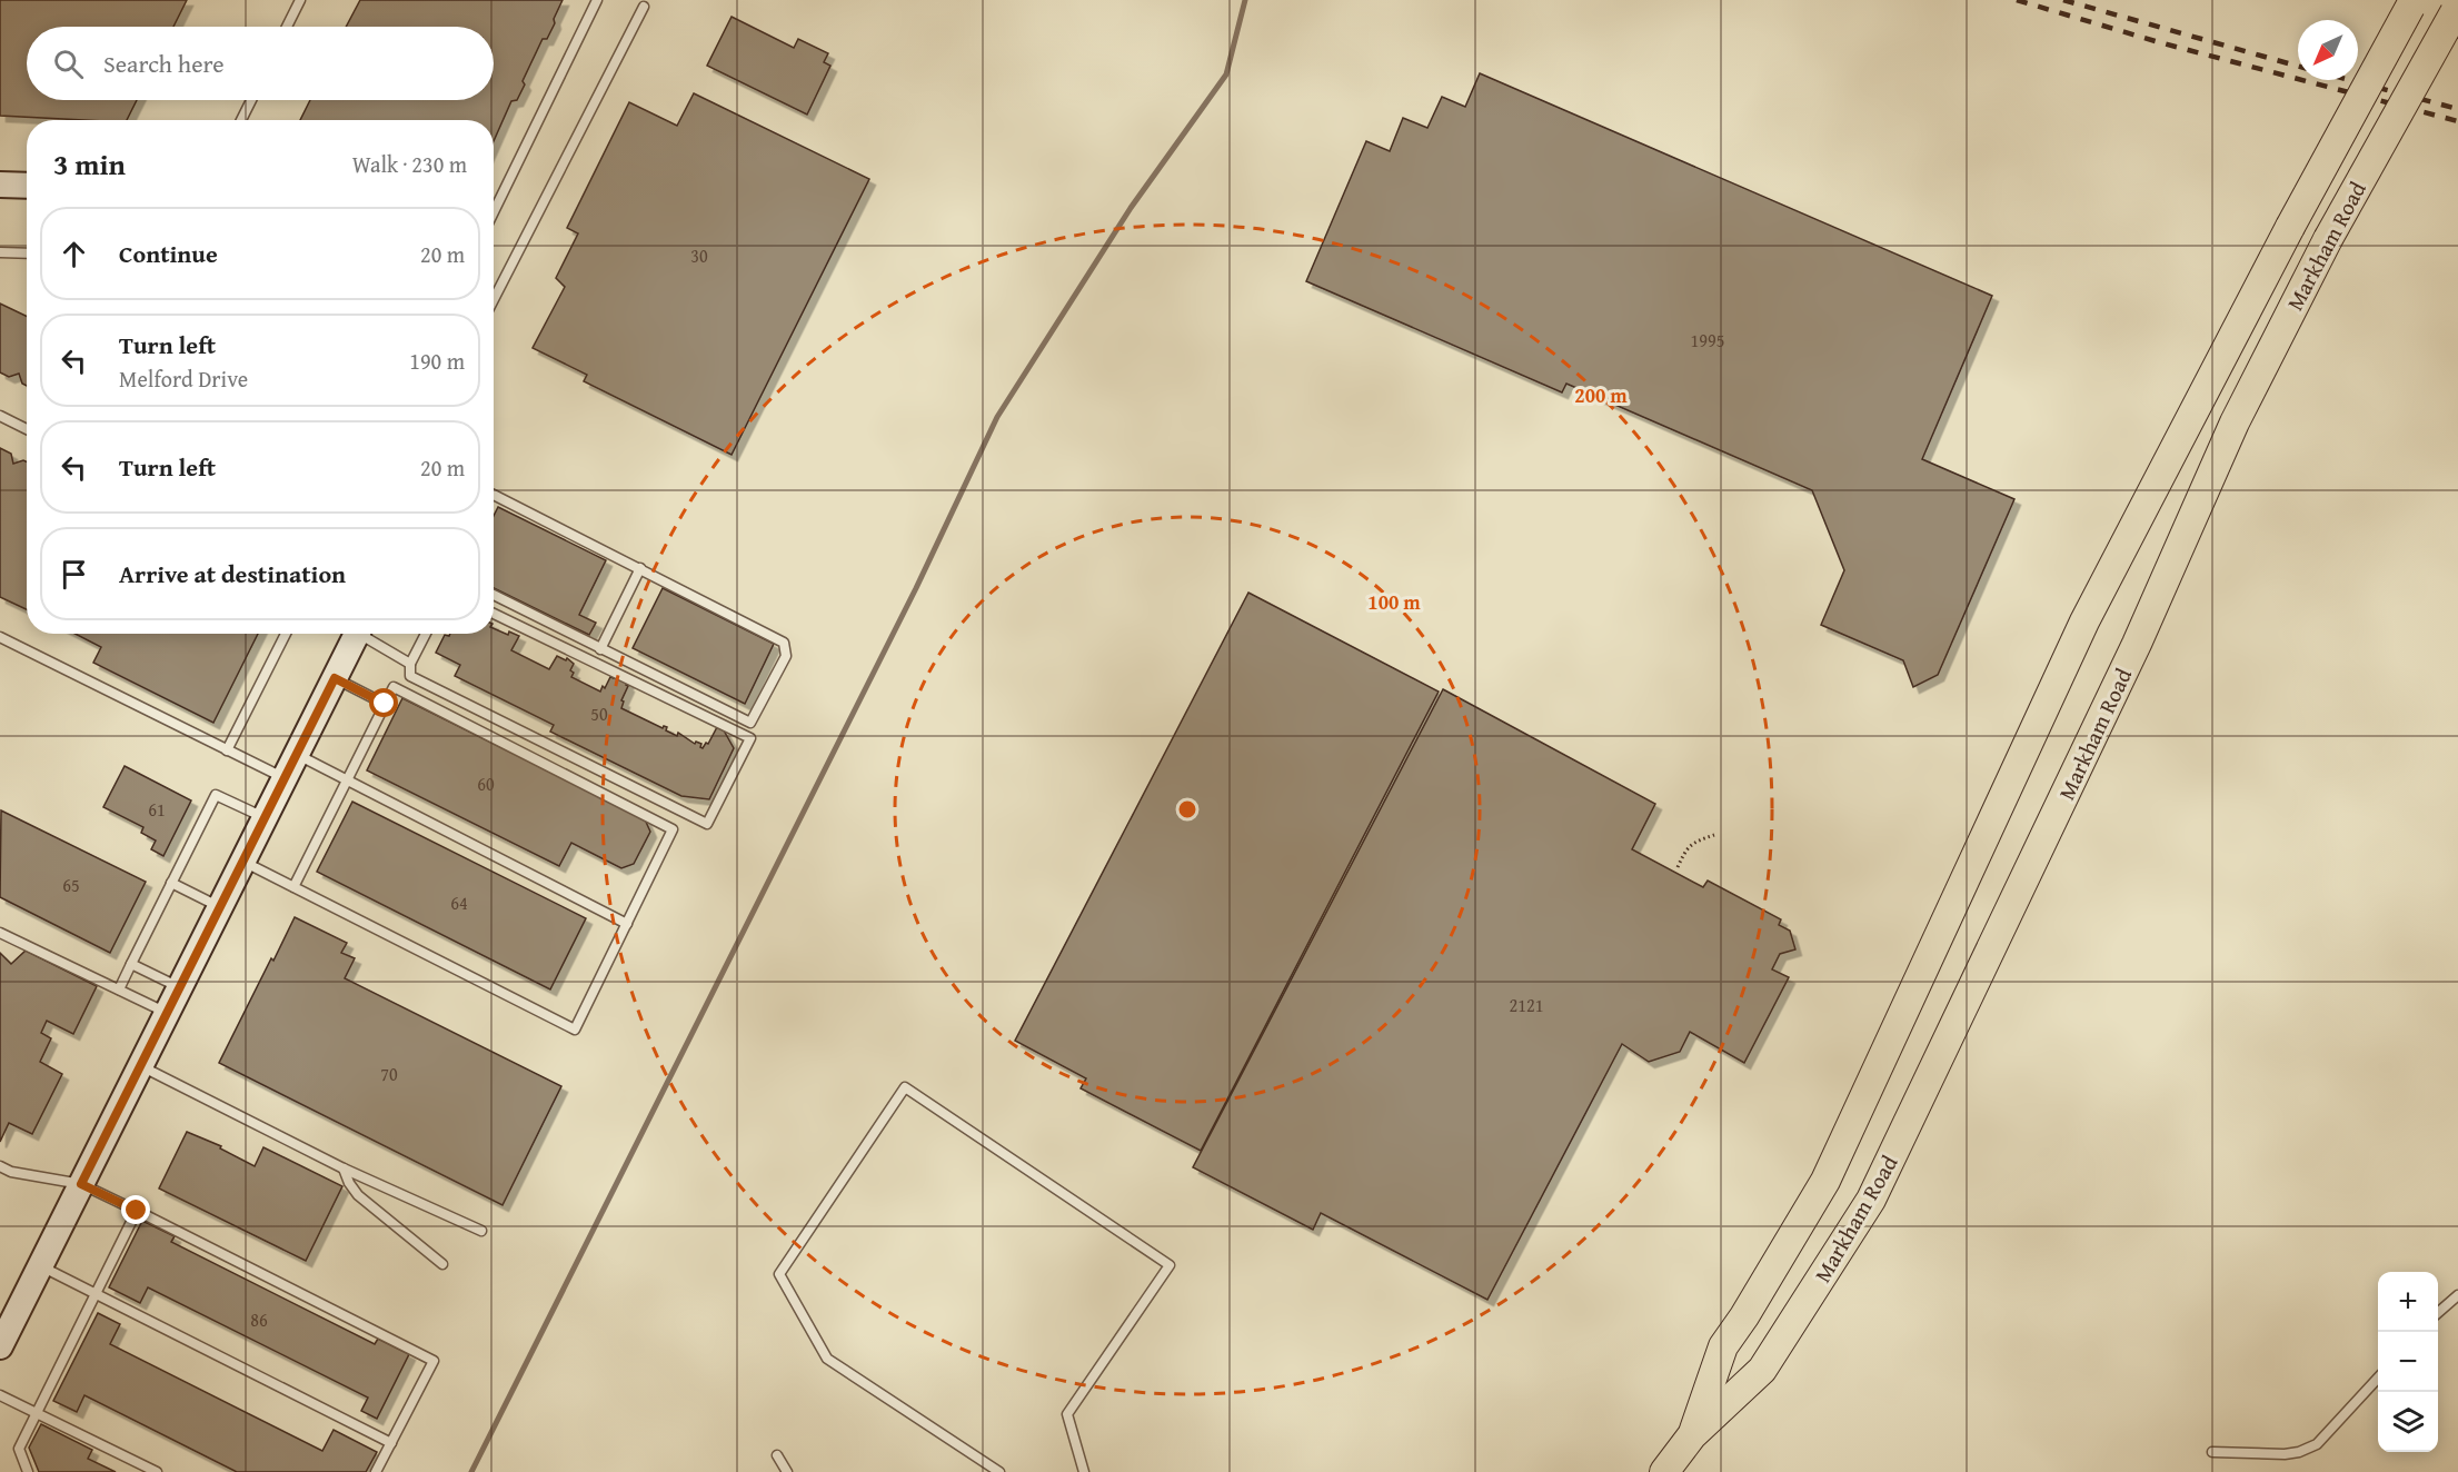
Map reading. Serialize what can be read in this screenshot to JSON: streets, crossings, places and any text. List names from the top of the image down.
{
  "streets": {
    "main road": ["Markham Road"]
  },
  "house_numbers": [
    "30",
    "1995",
    "50",
    "60",
    "61",
    "65",
    "64",
    "2121",
    "70",
    "86"
  ],
  "north": "bottom left",
  "page": {
    "search": "Search here",
    "heading": ["3 min", "Walk · 230 m"],
    "list": [
      ["Continue", "20 m"],
      ["Turn left", "Melford Drive", "190 m"],
      ["Turn left", "20 m"],
      "Arrive at destination"
    ],
    "map_buttons": ["+", "−"]
  },
  "rings": ["200 m", "100 m"]
}
